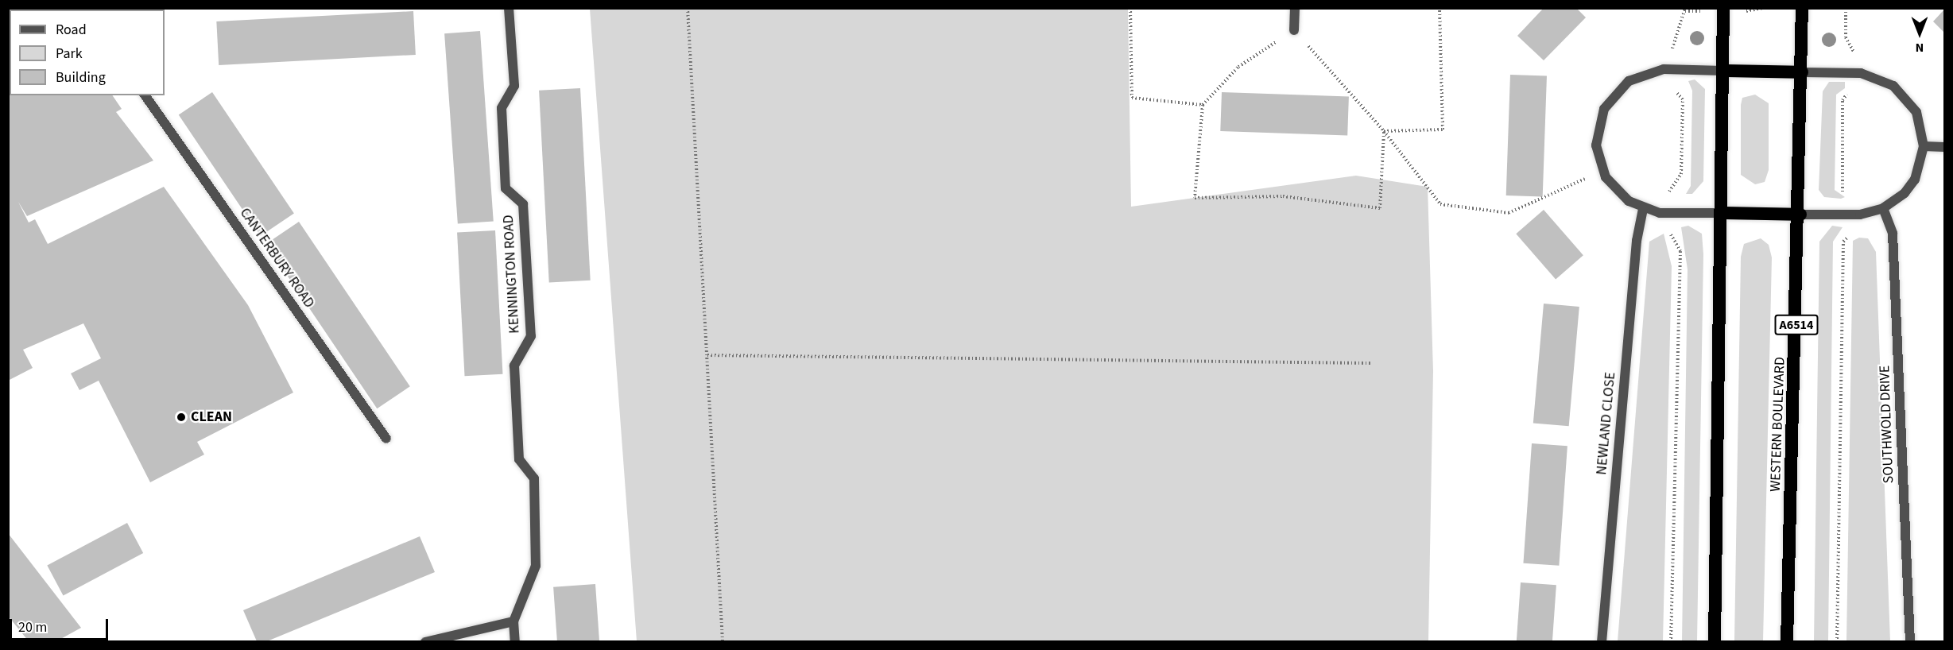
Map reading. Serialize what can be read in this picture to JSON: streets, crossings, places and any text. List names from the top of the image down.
{
  "streets": {
    "highway": ["A6514", "WESTERN BOULEVARD"],
    "street": [
      "CANTERBURY ROAD",
      "KENNINGTON ROAD",
      "NEWLAND CLOSE",
      "SOUTHWOLD DRIVE"
    ]
  },
  "crossings": [
    ["WESTERN BOULEVARD", "SOUTHWOLD DRIVE"]
  ],
  "places": ["CLEAN"],
  "legend": ["Road", "Park", "Building"],
  "scale_bar": "20 m",
  "north": "bottom"
}
